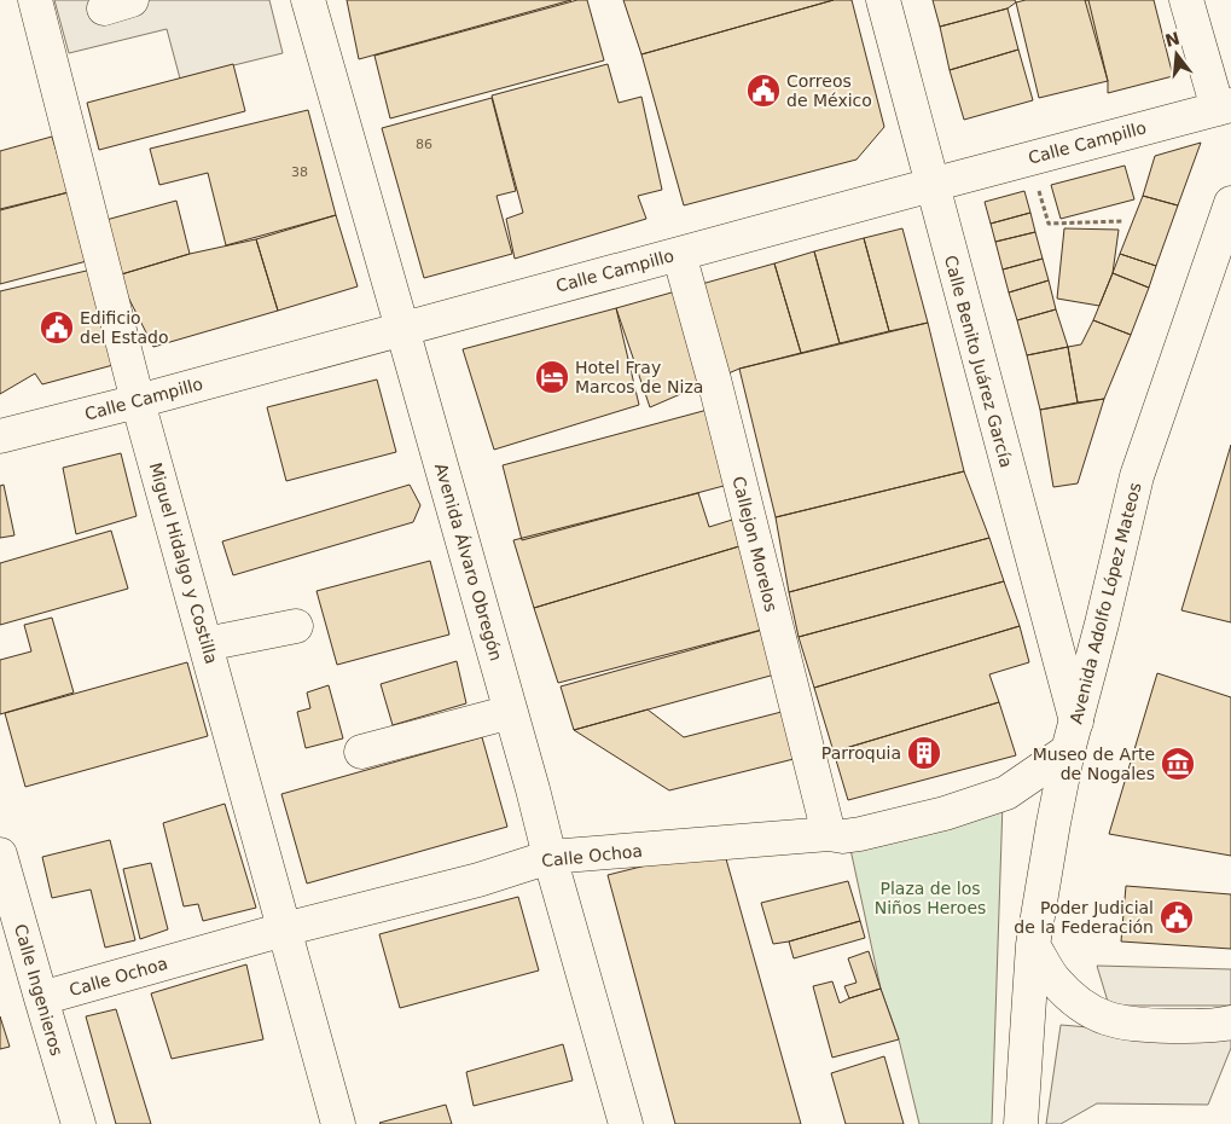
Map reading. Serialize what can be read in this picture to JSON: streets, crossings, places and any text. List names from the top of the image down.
{
  "streets": {
    "main road": [
      "Calle Campillo",
      "Calle Benito Juárez García",
      "Callejon Morelos",
      "Avenida Álvaro Obregón",
      "Miguel Hidalgo y Costilla",
      "Avenida Adolfo López Mateos",
      "Calle Ochoa",
      "Calle Ingenieros"
    ]
  },
  "crossings": [
    ["Calle Campillo", "Calle Benito Juárez García"],
    ["Calle Campillo", "Callejon Morelos"],
    ["Calle Campillo", "Avenida Álvaro Obregón"],
    ["Calle Campillo", "Miguel Hidalgo y Costilla"],
    ["Calle Benito Juárez García", "Avenida Adolfo López Mateos"],
    ["Calle Benito Juárez García", "Calle Ochoa"],
    ["Callejon Morelos", "Calle Ochoa"],
    ["Avenida Álvaro Obregón", "Calle Ochoa"],
    ["Miguel Hidalgo y Costilla", "Calle Ochoa"],
    ["Avenida Adolfo López Mateos", "Calle Ochoa"],
    ["Calle Ochoa", "Calle Ingenieros"]
  ],
  "parks": ["Plaza de los Niños Heroes"],
  "places": {
    "public building": ["Correos de México", "Edificio del Estado", "Poder Judicial de la Federación"],
    "hotel": ["Hotel Fray Marcos de Niza"],
    "building": ["Parroquia"],
    "museum": ["Museo de Arte de Nogales"]
  },
  "house_numbers": ["86", "38"],
  "north": "top"
}
